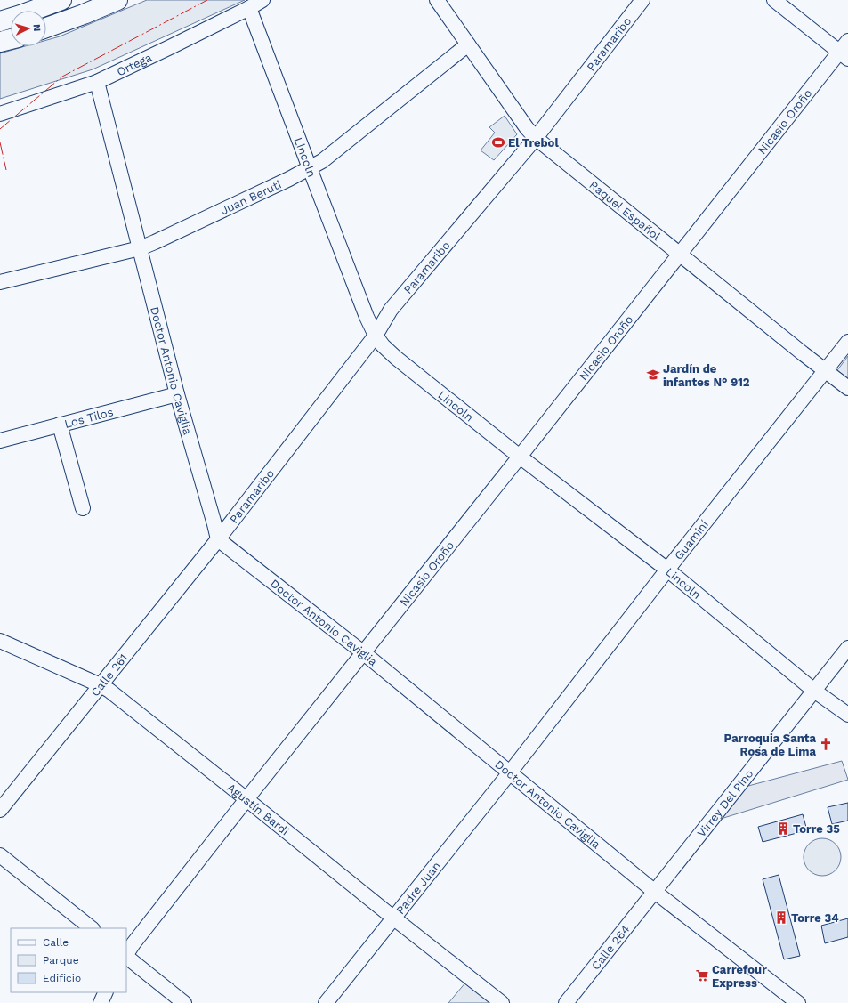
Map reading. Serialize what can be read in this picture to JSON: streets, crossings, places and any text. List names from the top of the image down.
{
  "streets": {
    "street": [
      "Paramaribo",
      "Ortega",
      "Nicasio Oroño",
      "Lincoln",
      "Juan Beruti",
      "Raquel Español",
      "Doctor Antonio Caviglia",
      "Los Tilos",
      "Guaminí",
      "Calle 261",
      "Virrey Del Pino",
      "Agustín Bardi",
      "Padre Juan",
      "Calle 264"
    ]
  },
  "crossings": [
    ["Paramaribo", "Lincoln"],
    ["Paramaribo", "Raquel Español"],
    ["Paramaribo", "Doctor Antonio Caviglia"],
    ["Paramaribo", "Calle 261"],
    ["Ortega", "Lincoln"],
    ["Ortega", "Doctor Antonio Caviglia"],
    ["Nicasio Oroño", "Lincoln"],
    ["Nicasio Oroño", "Raquel Español"],
    ["Nicasio Oroño", "Doctor Antonio Caviglia"],
    ["Nicasio Oroño", "Agustín Bardi"],
    ["Lincoln", "Juan Beruti"],
    ["Lincoln", "Guaminí"],
    ["Lincoln", "Virrey Del Pino"],
    ["Juan Beruti", "Raquel Español"],
    ["Juan Beruti", "Doctor Antonio Caviglia"],
    ["Raquel Español", "Guaminí"],
    ["Doctor Antonio Caviglia", "Los Tilos"],
    ["Doctor Antonio Caviglia", "Guaminí"],
    ["Doctor Antonio Caviglia", "Calle 261"],
    ["Doctor Antonio Caviglia", "Virrey Del Pino"],
    ["Doctor Antonio Caviglia", "Padre Juan"],
    ["Doctor Antonio Caviglia", "Calle 264"],
    ["Guaminí", "Padre Juan"],
    ["Calle 261", "Agustín Bardi"],
    ["Virrey Del Pino", "Calle 264"],
    ["Agustín Bardi", "Padre Juan"]
  ],
  "places": {
    "sports": ["El Trebol"],
    "school or university": ["Jardín de infantes N° 912"],
    "church": ["Parroquia Santa Rosa de Lima"],
    "building": ["Torre 35", "Torre 34"],
    "supermarket": ["Carrefour Express"]
  },
  "legend": ["Calle", "Parque", "Edificio"],
  "north": "right"
}
